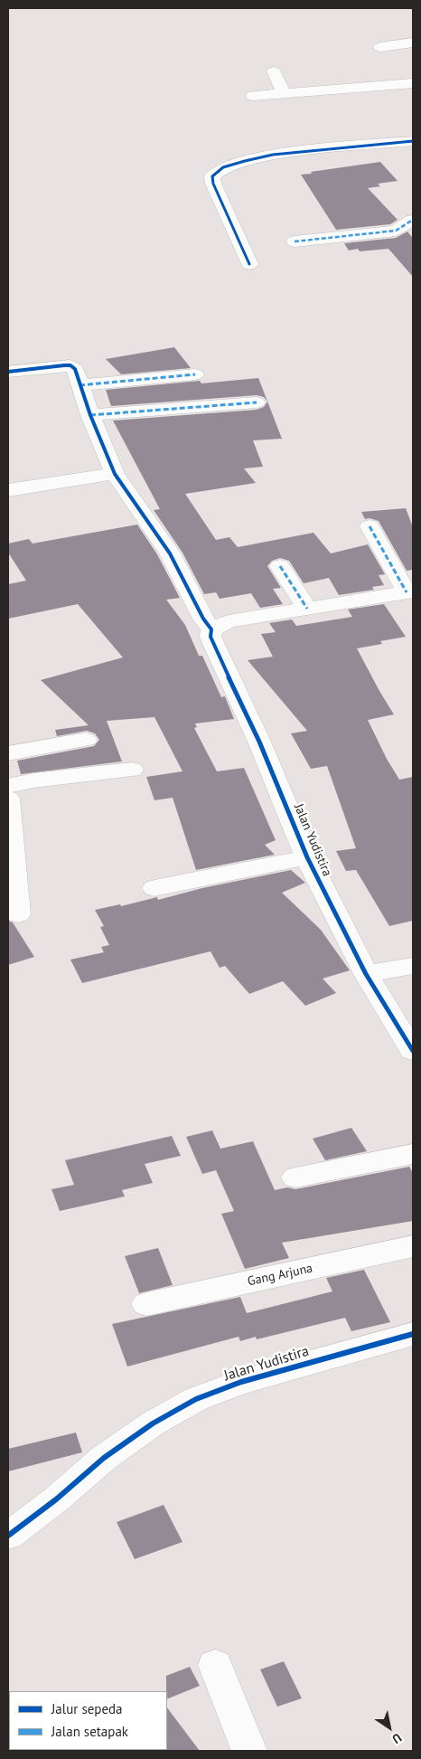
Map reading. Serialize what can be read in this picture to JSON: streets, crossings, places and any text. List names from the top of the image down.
{
  "streets": {
    "street": ["Jalan Yudistira", "Gang Arjuna"]
  },
  "legend": ["Jalur sepeda", "Jalan setapak"],
  "north": "bottom right"
}
